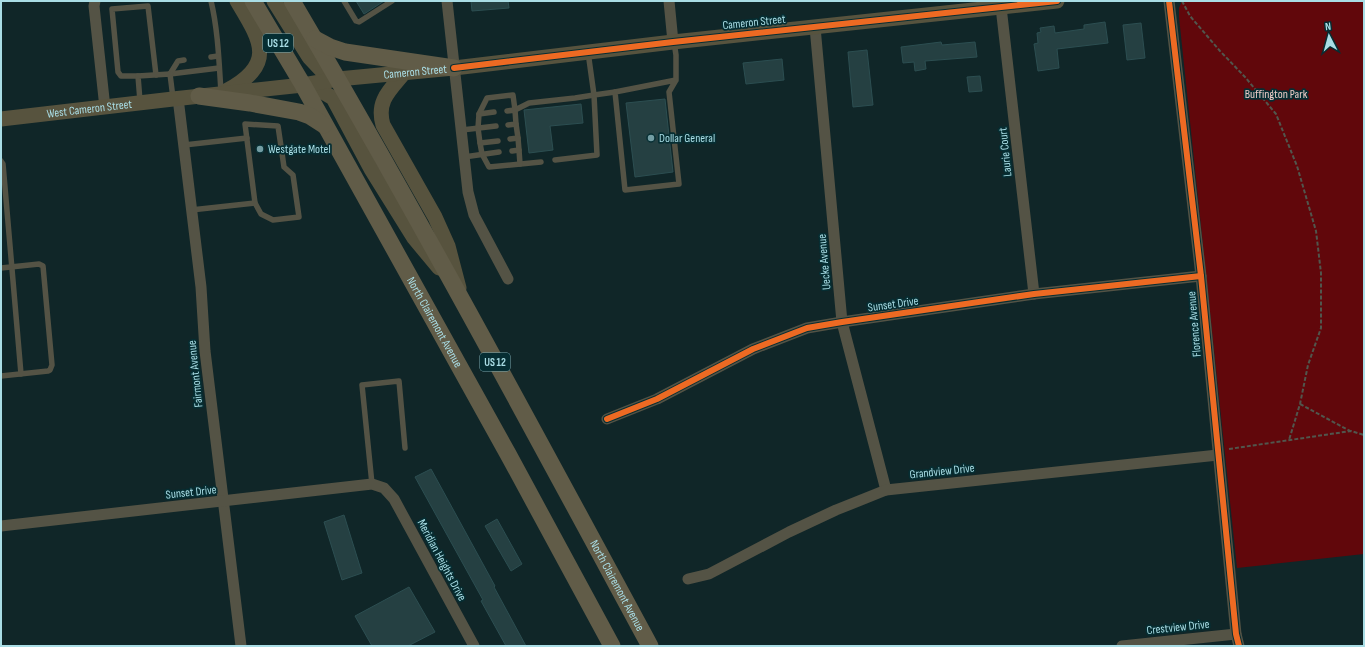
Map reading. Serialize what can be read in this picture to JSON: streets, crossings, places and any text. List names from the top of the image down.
{
  "streets": {
    "main road": [
      "Cameron Street",
      "US 12",
      "West Cameron Street",
      "North Clairemont Avenue"
    ],
    "street": [
      "Laurie Court",
      "Uecke Avenue",
      "Sunset Drive",
      "Florence Avenue",
      "Fairmont Avenue",
      "Grandview Drive",
      "Meridian Heights Drive",
      "Crestview Drive"
    ]
  },
  "crossings": [
    ["Cameron Street", "West Cameron Street"],
    ["Cameron Street", "Laurie Court"],
    ["Cameron Street", "Uecke Avenue"],
    ["Cameron Street", "North Clairemont Avenue"],
    ["Cameron Street", "Fairmont Avenue"],
    ["West Cameron Street", "Fairmont Avenue"],
    ["Laurie Court", "Sunset Drive"],
    ["Uecke Avenue", "Sunset Drive"],
    ["Uecke Avenue", "Grandview Drive"],
    ["Sunset Drive", "Florence Avenue"],
    ["Sunset Drive", "Fairmont Avenue"],
    ["Sunset Drive", "Meridian Heights Drive"],
    ["Florence Avenue", "Grandview Drive"],
    ["Florence Avenue", "Crestview Drive"]
  ],
  "parks": ["Buffington Park"],
  "places": ["Dollar General", "Westgate Motel"],
  "north": "top"
}
